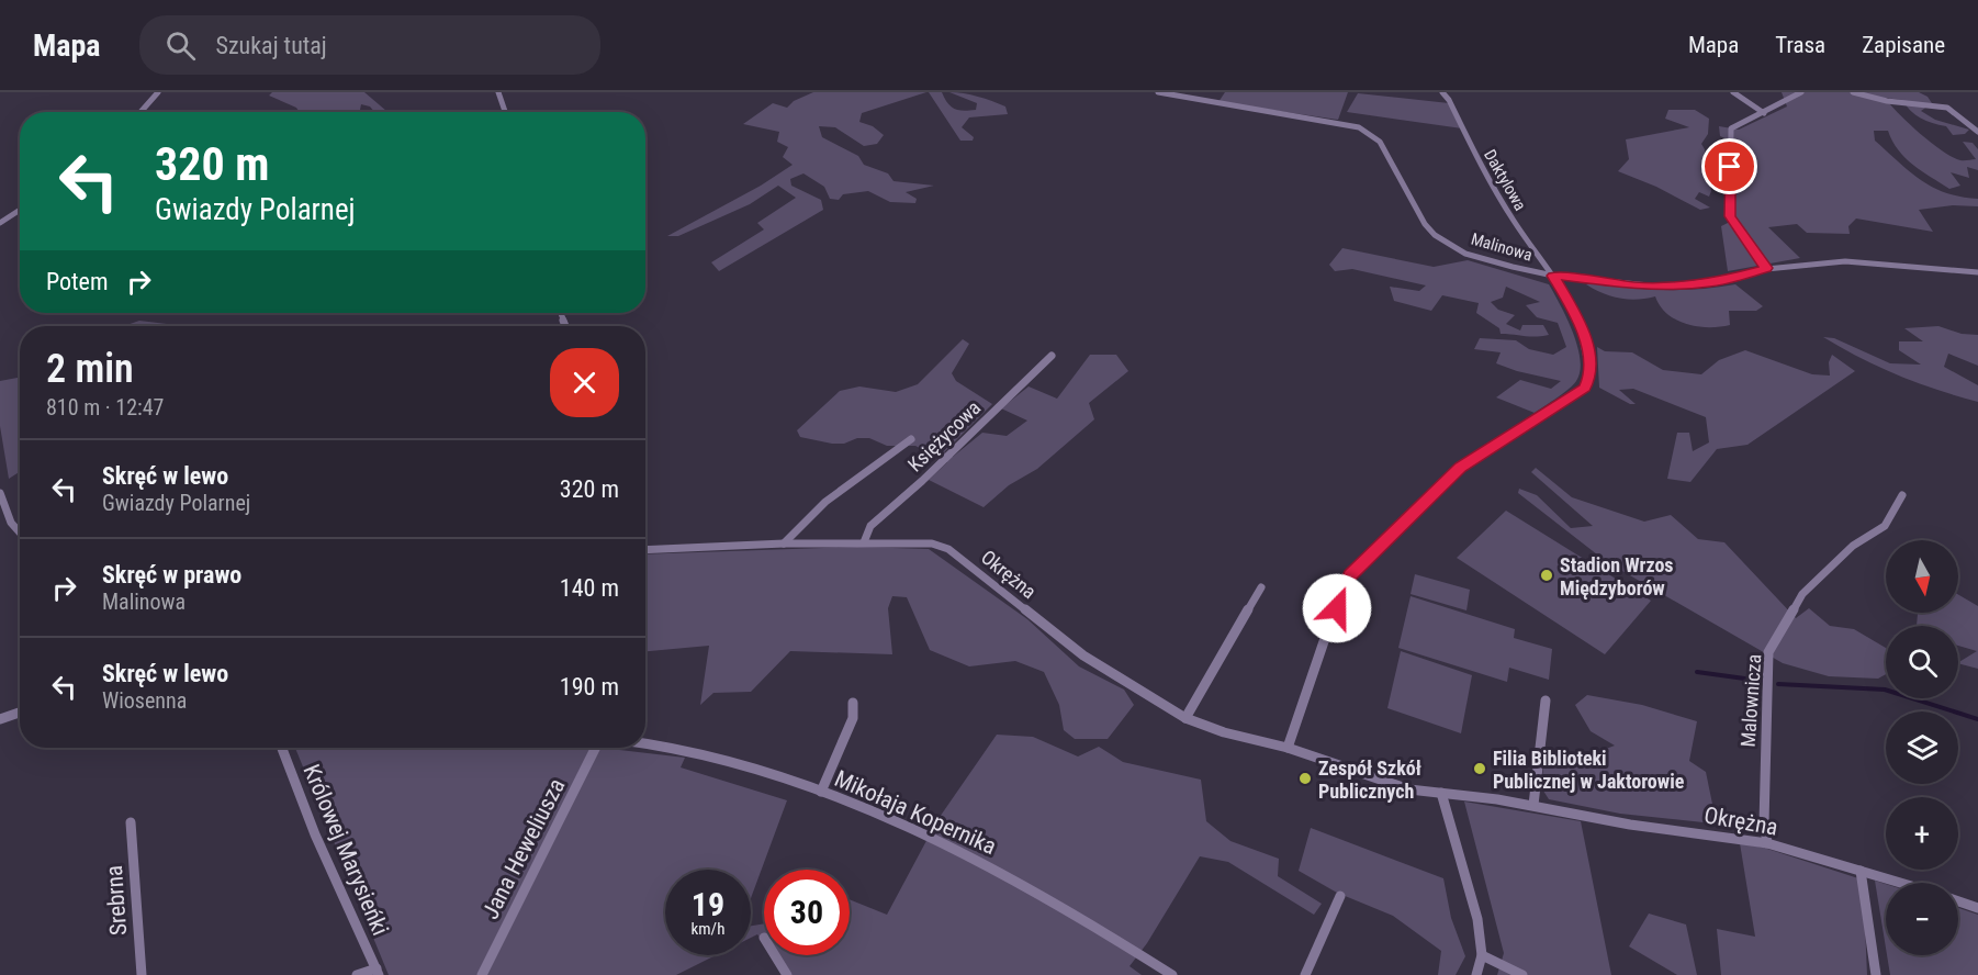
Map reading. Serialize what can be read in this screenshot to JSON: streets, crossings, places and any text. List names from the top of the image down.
{
  "streets": {
    "street": [
      "Daktylowa",
      "Malinowa",
      "Księżycowa",
      "Okrężna",
      "Malownicza",
      "Mikołaja Kopernika",
      "Jana Heweliusza",
      "Królowej Marysieńki",
      "Srebrna"
    ]
  },
  "crossings": [
    ["Daktylowa", "Malinowa"],
    ["Daktylowa", "Okrężna"],
    ["Księżycowa", "Okrężna"],
    ["Okrężna", "Malownicza"]
  ],
  "places": ["Stadion Wrzos Międzyborów", "Filia Biblioteki Publicznej w Jaktorowie", "Zespół Szkół Publicznych"],
  "north": "bottom",
  "page": {
    "header": "Mapa",
    "search": "Szukaj tutaj",
    "nav": ["Mapa", "Trasa", "Zapisane"],
    "turn": ["320 m", "Gwiazdy Polarnej"],
    "then": "Potem",
    "heading": ["2 min", "810 m · 12:47"],
    "list": [
      {
        "name": "Skręć w lewo",
        "note": "Gwiazdy Polarnej",
        "value": "320 m"
      },
      {
        "name": "Skręć w prawo",
        "note": "Malinowa",
        "value": "140 m"
      },
      {
        "name": "Skręć w lewo",
        "note": "Wiosenna",
        "value": "190 m"
      }
    ],
    "map_buttons": ["+", "−"],
    "speed": "19 km/h",
    "limit": "30"
  }
}
